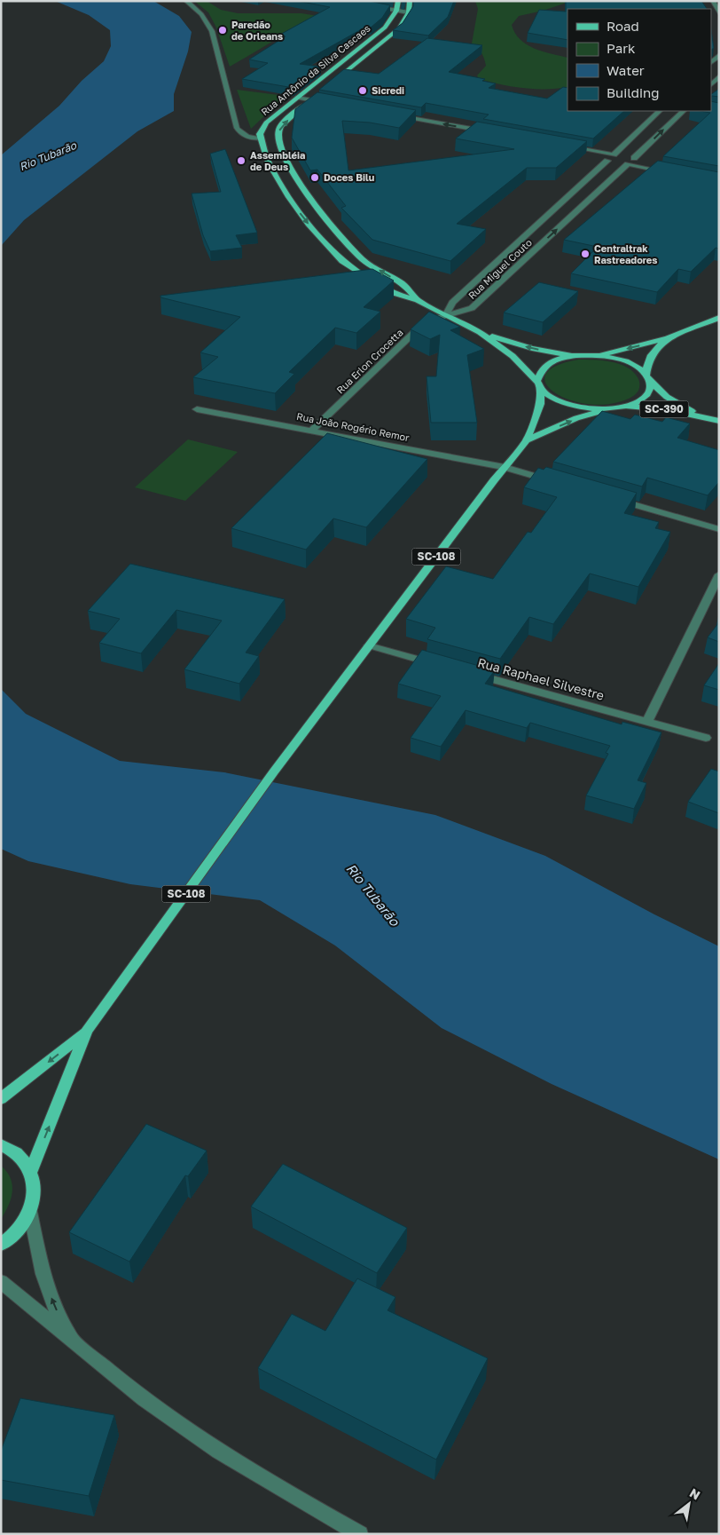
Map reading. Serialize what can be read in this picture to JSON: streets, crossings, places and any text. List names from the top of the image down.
{
  "streets": {
    "main road": ["Rua Antônio da Silva Cascaes", "SC-390", "SC-108"],
    "street": [
      "Rua Miguel Couto",
      "Rua Erlon Crocetta",
      "Rua João Rogério Remor",
      "Rua Raphael Silvestre"
    ]
  },
  "crossings": [
    ["Rua Miguel Couto", "Rua Erlon Crocetta"],
    ["Rua Erlon Crocetta", "Rua João Rogério Remor"],
    ["Rua João Rogério Remor", "SC-108"]
  ],
  "water": ["Rio Tubarão"],
  "places": [
    "Paredão de Orleans",
    "Sicredi",
    "Assembléia de Deus",
    "Doces Bilu",
    "Centraltrak Rastreadores"
  ],
  "legend": [
    "Road",
    "Park",
    "Water",
    "Building"
  ],
  "north": "top right"
}
